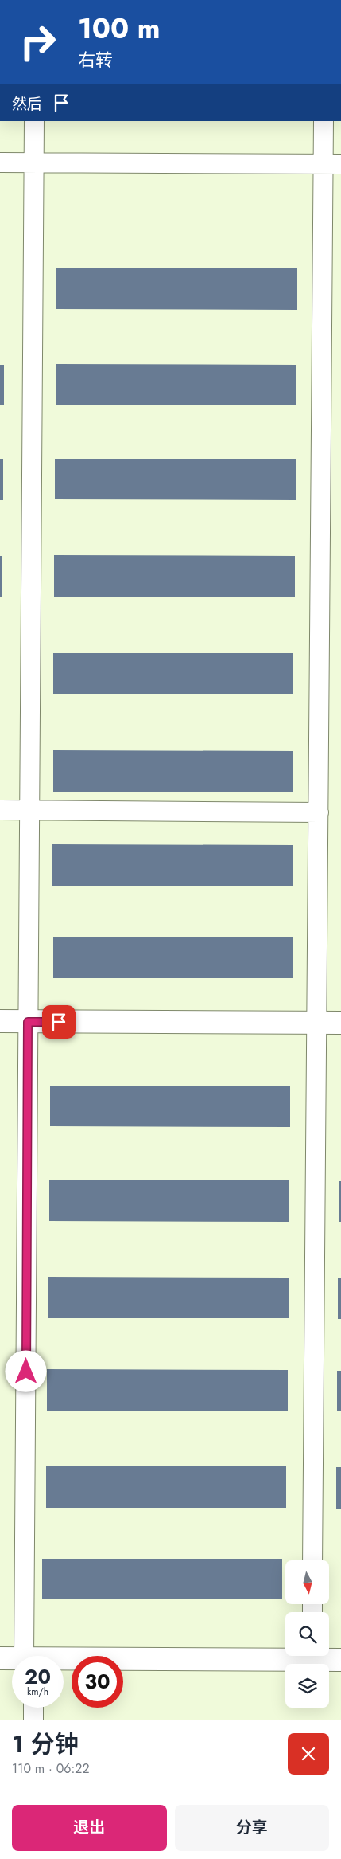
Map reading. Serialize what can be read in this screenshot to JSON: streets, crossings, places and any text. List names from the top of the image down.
{
  "north": "bottom",
  "page": {
    "turn": ["100 m", "右转"],
    "then": "然后",
    "speed": "20 km/h",
    "limit": "30",
    "heading": ["1 分钟", "110 m · 06:22"],
    "buttons": ["退出", "分享"]
  }
}
